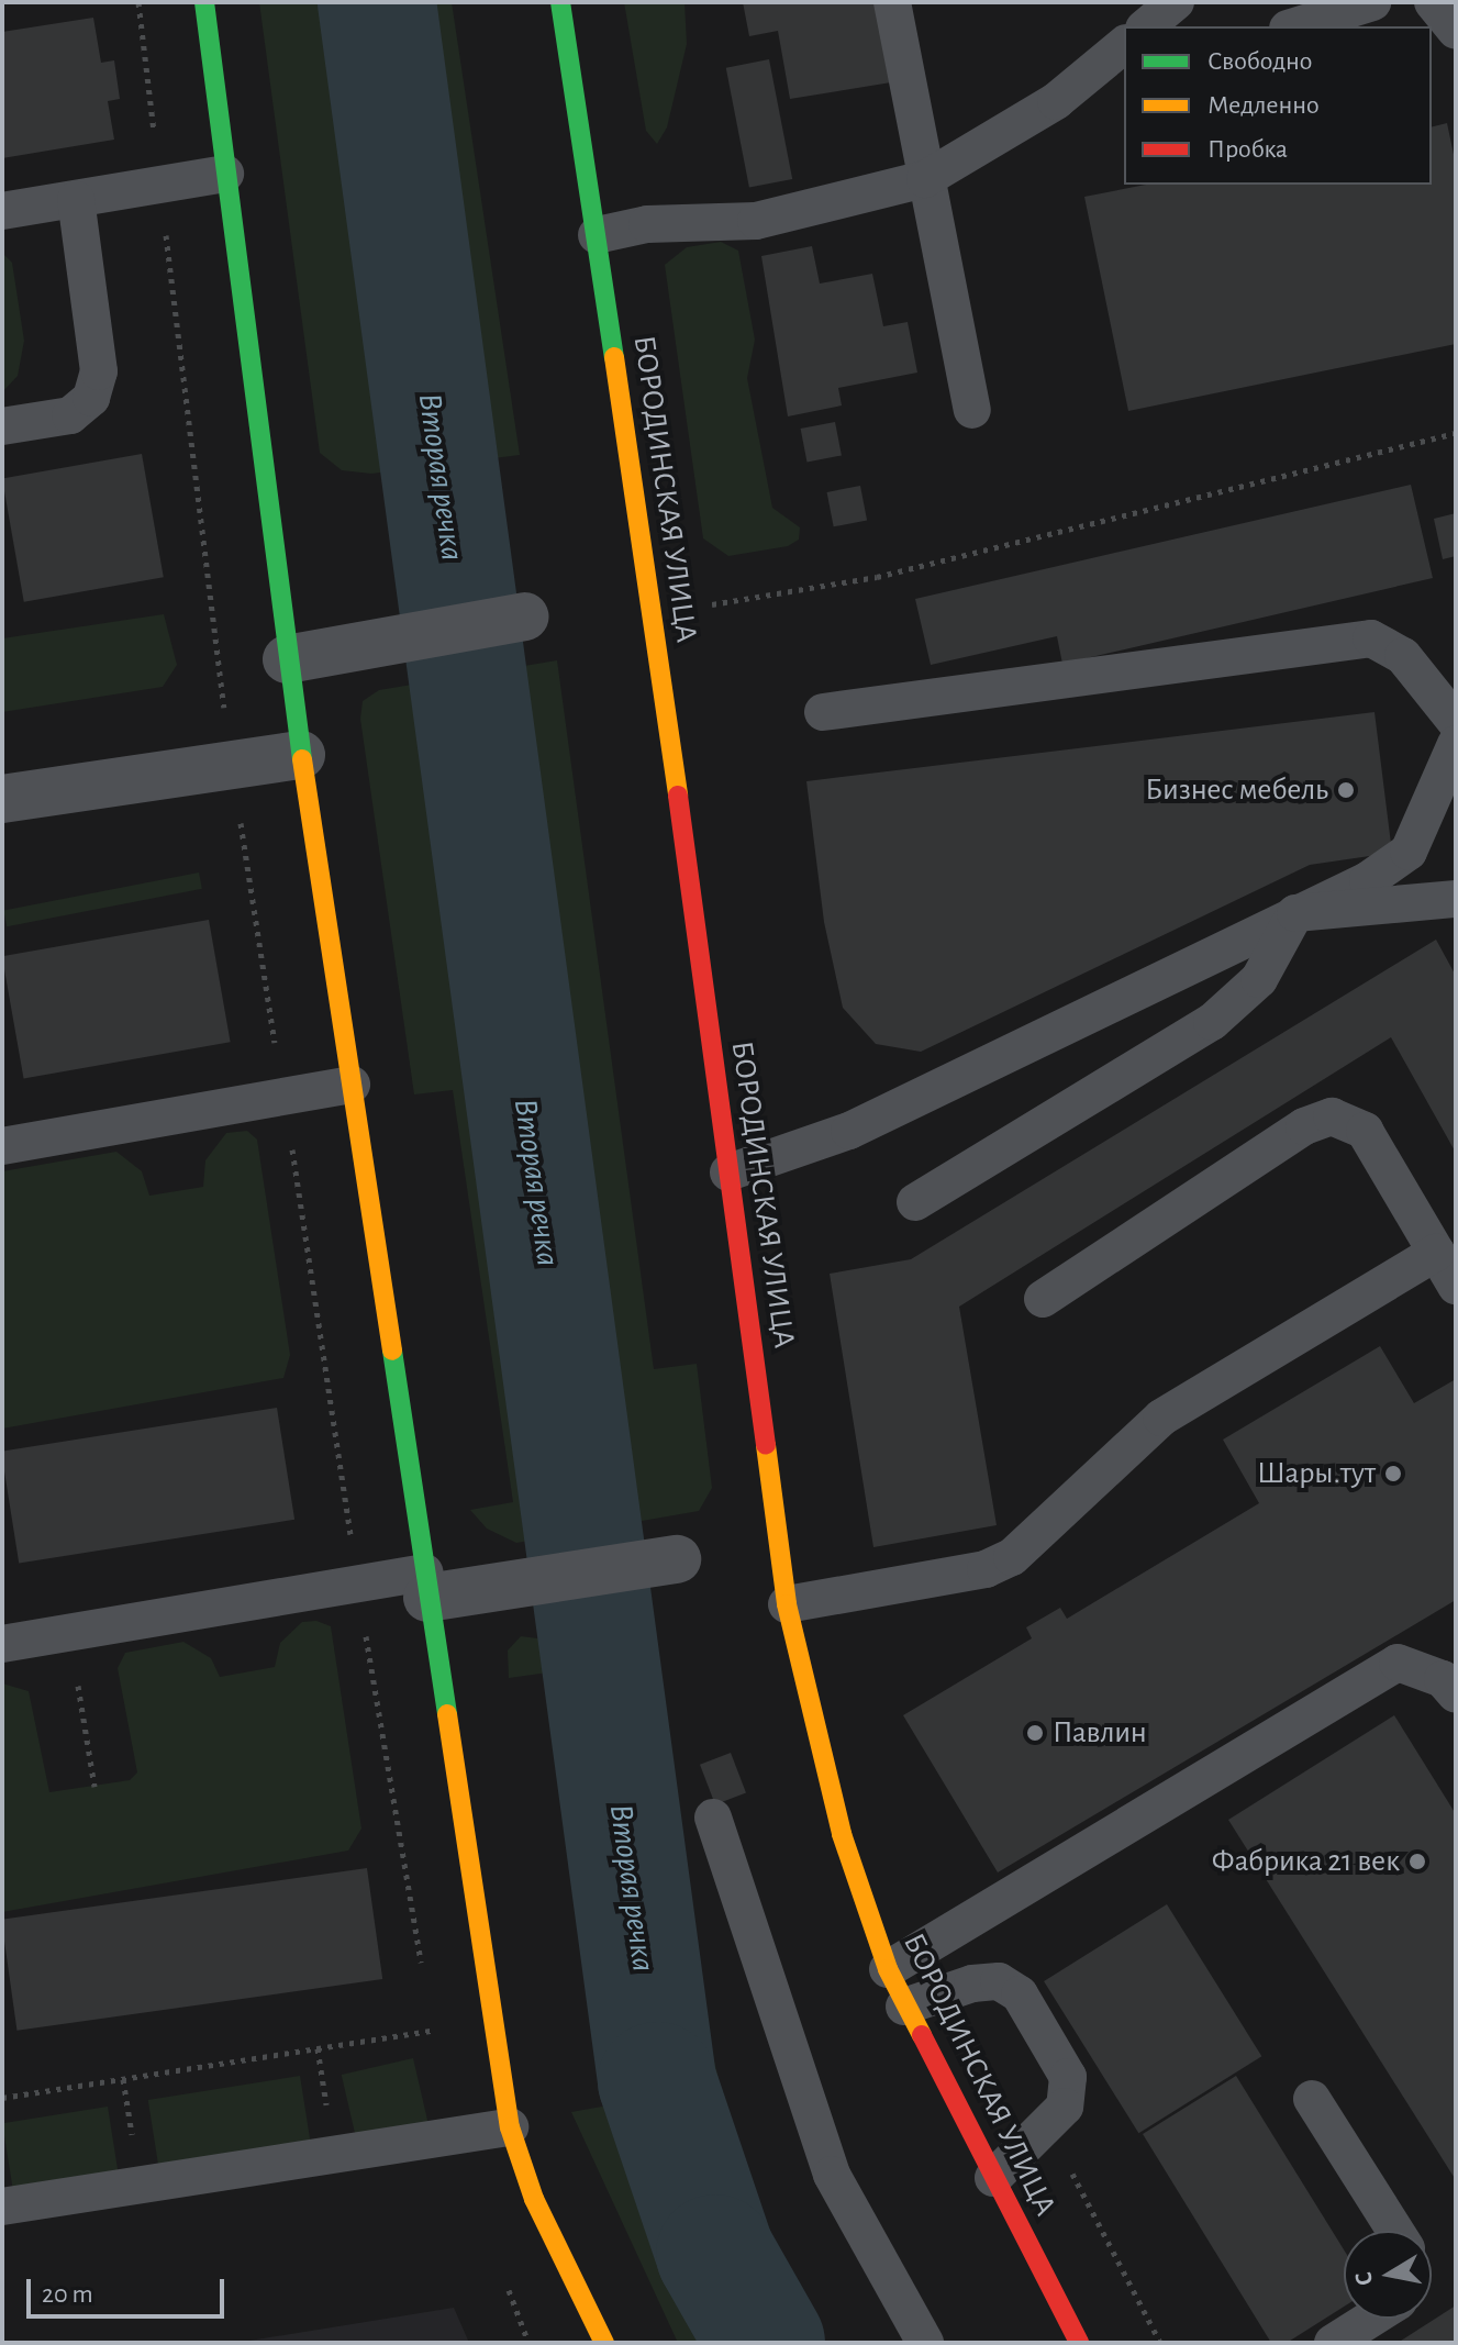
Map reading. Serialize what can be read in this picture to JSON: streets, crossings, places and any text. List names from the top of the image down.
{
  "streets": {
    "main road": ["БОРОДИНСКАЯ УЛИЦА"]
  },
  "water": ["Вторая речка"],
  "places": [
    "Бизнес мебель",
    "Шары.тут",
    "Павлин",
    "Фабрика 21 век"
  ],
  "legend": ["Свободно", "Медленно", "Пробка"],
  "scale_bar": "20 m",
  "north": "left"
}
